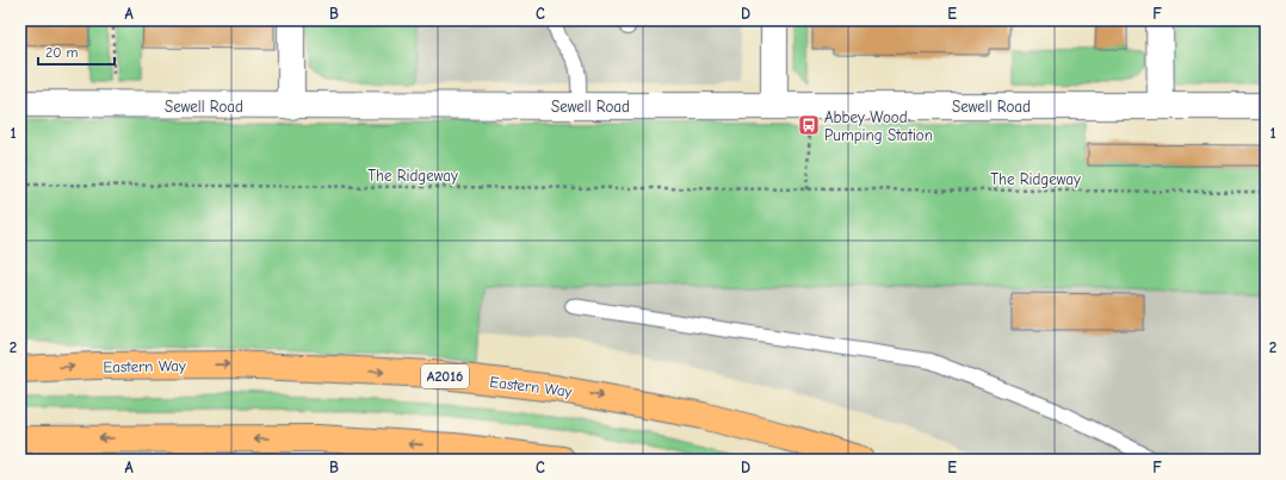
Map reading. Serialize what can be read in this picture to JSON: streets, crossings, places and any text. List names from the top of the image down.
{
  "streets": {
    "main road": ["Eastern Way", "A2016"],
    "street": ["Sewell Road"],
    "path": ["The Ridgeway"]
  },
  "places": {
    "bus stop": ["Abbey Wood Pumping Station"]
  },
  "scale_bar": "20 m",
  "grid": {
    "columns": [
      "A",
      "B",
      "C",
      "D",
      "E",
      "F"
    ],
    "rows": ["1", "2"]
  }
}
